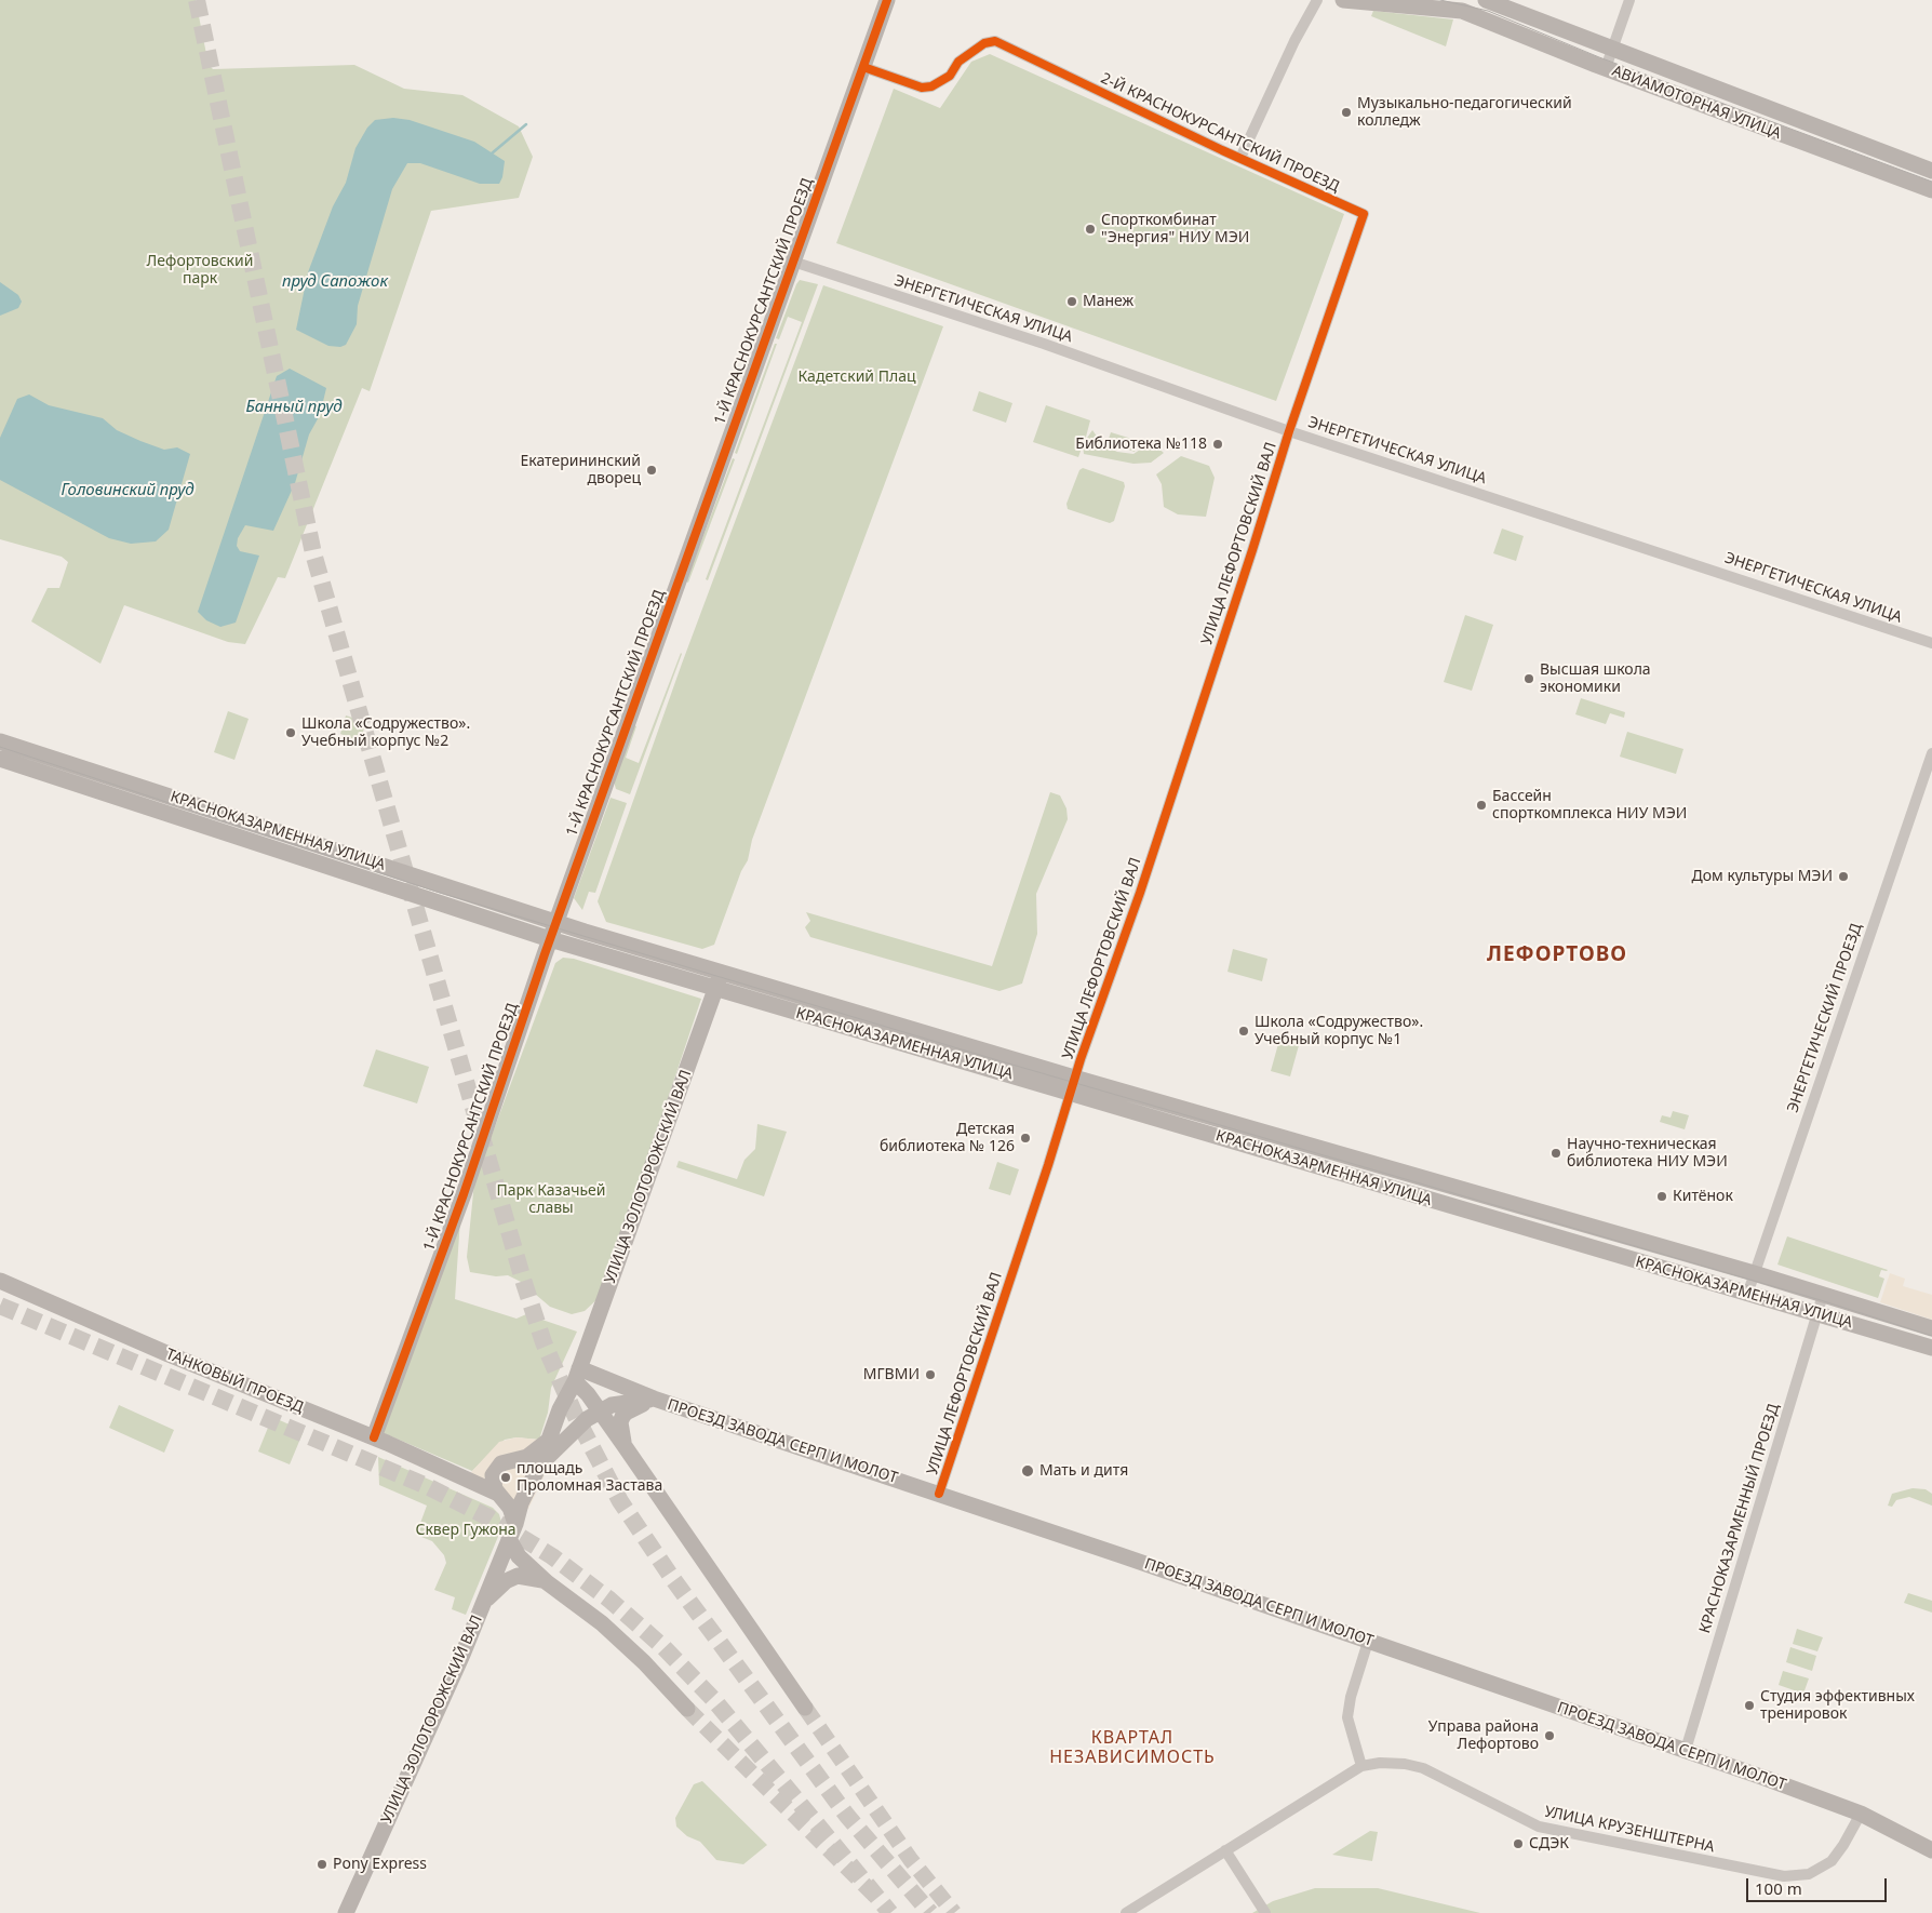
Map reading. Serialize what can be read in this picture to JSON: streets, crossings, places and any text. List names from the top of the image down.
{
  "streets": {
    "street": [
      "АВИАМОТОРНАЯ УЛИЦА",
      "2-Й КРАСНОКУРСАНТСКИЙ ПРОЕЗД",
      "1-Й КРАСНОКУРСАНТСКИЙ ПРОЕЗД",
      "ЭНЕРГЕТИЧЕСКАЯ УЛИЦА",
      "УЛИЦА ЛЕФОРТОВСКИЙ ВАЛ",
      "КРАСНОКАЗАРМЕННАЯ УЛИЦА",
      "ЭНЕРГЕТИЧЕСКИЙ ПРОЕЗД",
      "УЛИЦА ЗОЛОТОРОЖСКИЙ ВАЛ",
      "ТАНКОВЫЙ ПРОЕЗД",
      "ПРОЕЗД ЗАВОДА СЕРП И МОЛОТ",
      "КРАСНОКАЗАРМЕННЫЙ ПРОЕЗД",
      "УЛИЦА КРУЗЕНШТЕРНА"
    ]
  },
  "crossings": [
    ["2-Й КРАСНОКУРСАНТСКИЙ ПРОЕЗД", "1-Й КРАСНОКУРСАНТСКИЙ ПРОЕЗД"],
    ["2-Й КРАСНОКУРСАНТСКИЙ ПРОЕЗД", "ЭНЕРГЕТИЧЕСКАЯ УЛИЦА"],
    ["2-Й КРАСНОКУРСАНТСКИЙ ПРОЕЗД", "УЛИЦА ЛЕФОРТОВСКИЙ ВАЛ"],
    ["1-Й КРАСНОКУРСАНТСКИЙ ПРОЕЗД", "ЭНЕРГЕТИЧЕСКАЯ УЛИЦА"],
    ["1-Й КРАСНОКУРСАНТСКИЙ ПРОЕЗД", "КРАСНОКАЗАРМЕННАЯ УЛИЦА"],
    ["1-Й КРАСНОКУРСАНТСКИЙ ПРОЕЗД", "ТАНКОВЫЙ ПРОЕЗД"],
    ["ЭНЕРГЕТИЧЕСКАЯ УЛИЦА", "УЛИЦА ЛЕФОРТОВСКИЙ ВАЛ"],
    ["УЛИЦА ЛЕФОРТОВСКИЙ ВАЛ", "КРАСНОКАЗАРМЕННАЯ УЛИЦА"],
    ["УЛИЦА ЛЕФОРТОВСКИЙ ВАЛ", "ПРОЕЗД ЗАВОДА СЕРП И МОЛОТ"],
    ["КРАСНОКАЗАРМЕННАЯ УЛИЦА", "ЭНЕРГЕТИЧЕСКИЙ ПРОЕЗД"],
    ["КРАСНОКАЗАРМЕННАЯ УЛИЦА", "УЛИЦА ЗОЛОТОРОЖСКИЙ ВАЛ"],
    ["КРАСНОКАЗАРМЕННАЯ УЛИЦА", "КРАСНОКАЗАРМЕННЫЙ ПРОЕЗД"],
    ["УЛИЦА ЗОЛОТОРОЖСКИЙ ВАЛ", "ТАНКОВЫЙ ПРОЕЗД"],
    ["УЛИЦА ЗОЛОТОРОЖСКИЙ ВАЛ", "ПРОЕЗД ЗАВОДА СЕРП И МОЛОТ"],
    ["ПРОЕЗД ЗАВОДА СЕРП И МОЛОТ", "КРАСНОКАЗАРМЕННЫЙ ПРОЕЗД"],
    ["ПРОЕЗД ЗАВОДА СЕРП И МОЛОТ", "УЛИЦА КРУЗЕНШТЕРНА"]
  ],
  "districts": ["ЛЕФОРТОВО", "КВАРТАЛ НЕЗАВИСИМОСТЬ"],
  "water": ["пруд Сапожок", "Банный пруд", "Головинский пруд"],
  "parks": [
    "Лефортовский парк",
    "Кадетский Плац",
    "Парк Казачьей славы",
    "Сквер Гужона"
  ],
  "places": [
    "Музыкально-педагогический колледж",
    "Спорткомбинат \"Энергия\" НИУ МЭИ",
    "Манеж",
    "Библиотека №118",
    "Екатерининский дворец",
    "Высшая школа экономики",
    "Школа «Содружество». Учебный корпус №2",
    "Бассейн спорткомплекса НИУ МЭИ",
    "Дом культуры МЭИ",
    "Школа «Содружество». Учебный корпус №1",
    "Детская библиотека № 126",
    "Научно-техническая библиотека НИУ МЭИ",
    "Китёнок",
    "МГВМИ",
    "Мать и дитя",
    "площадь Проломная Застава",
    "Студия эффективных тренировок",
    "Управа района Лефортово",
    "СДЭК",
    "Pony Express"
  ],
  "scale_bar": "100 m"
}
